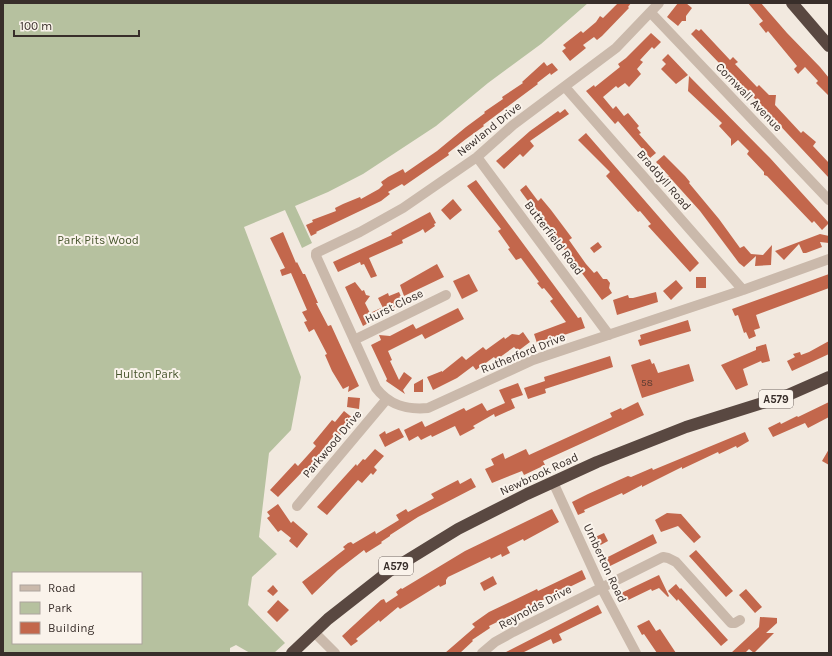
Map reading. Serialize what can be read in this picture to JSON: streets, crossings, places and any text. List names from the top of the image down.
{
  "streets": {
    "highway": ["A579", "Newbrook Road"],
    "street": [
      "Cornwall Avenue",
      "Newland Drive",
      "Braddyll Road",
      "Butterfield Road",
      "Hurst Close",
      "Rutherford Drive",
      "Parkwood Drive",
      "Umberton Road",
      "Reynolds Drive"
    ]
  },
  "crossings": [
    ["Cornwall Avenue", "Newland Drive"],
    ["Newland Drive", "Braddyll Road"],
    ["Newland Drive", "Butterfield Road"],
    ["Newland Drive", "Hurst Close"],
    ["Braddyll Road", "Rutherford Drive"],
    ["Butterfield Road", "Rutherford Drive"],
    ["Rutherford Drive", "Parkwood Drive"],
    ["Newbrook Road", "Umberton Road"],
    ["Umberton Road", "Reynolds Drive"]
  ],
  "parks": ["Park Pits Wood", "Hulton Park"],
  "house_numbers": ["58"],
  "legend": ["Road", "Park", "Building"],
  "scale_bar": "100 m"
}
